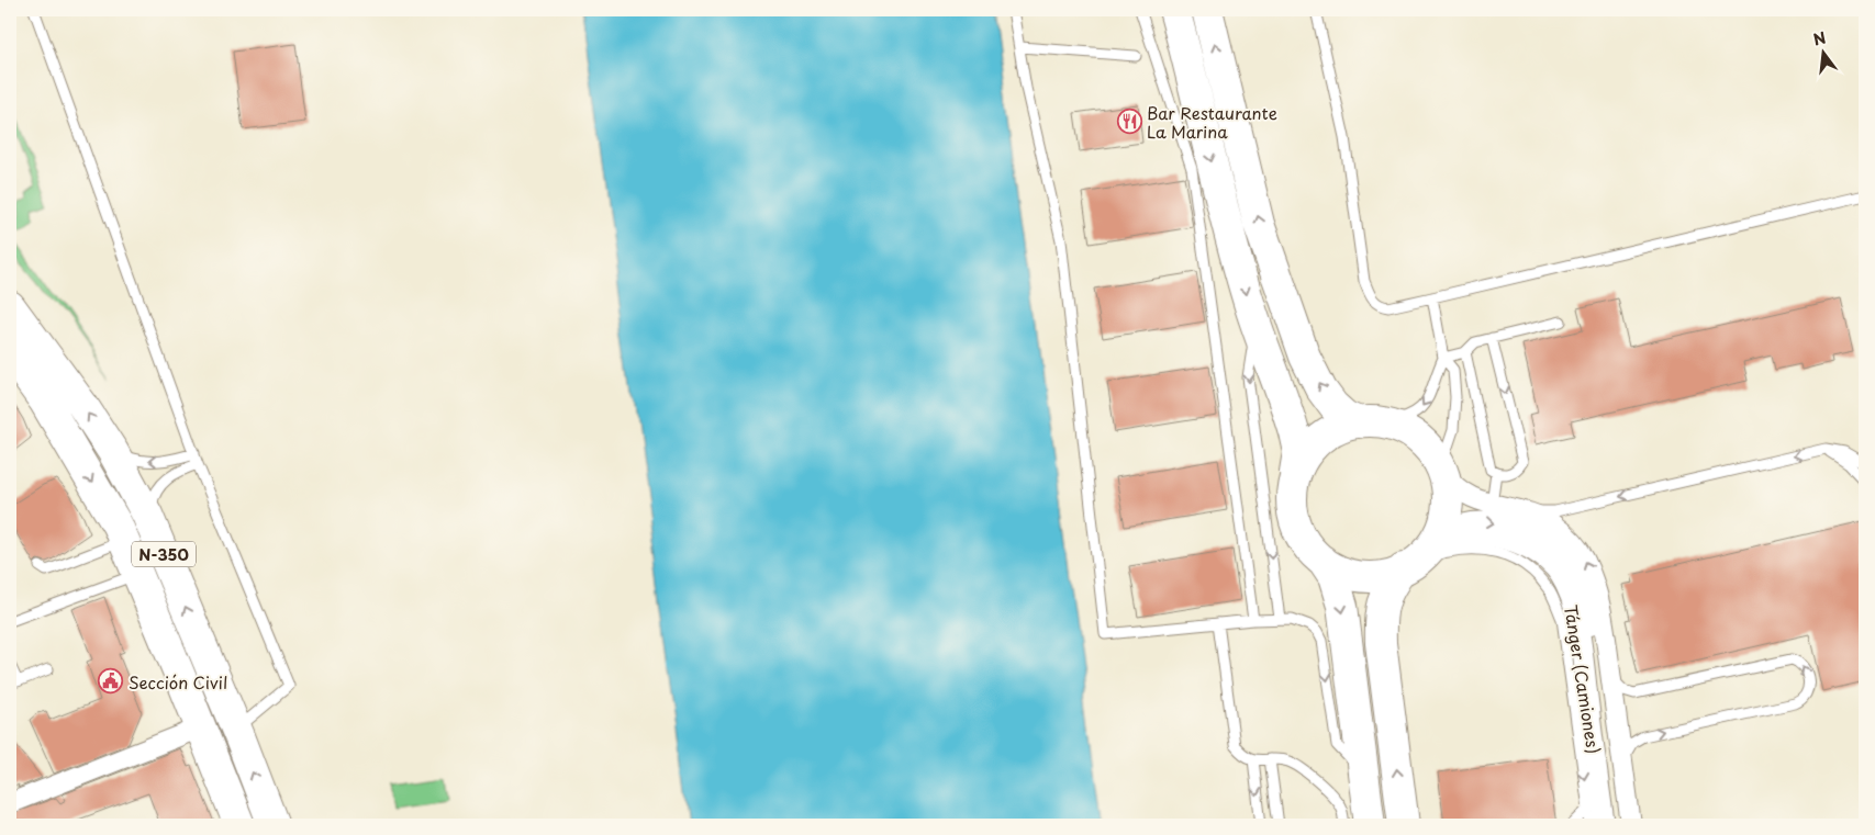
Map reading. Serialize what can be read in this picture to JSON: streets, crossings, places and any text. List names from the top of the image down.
{
  "streets": {
    "main road": ["N-350"],
    "street": ["Tánger (Camiones)"]
  },
  "places": {
    "restaurant": ["Bar Restaurante La Marina"],
    "public building": ["Sección Civil"]
  },
  "north": "top"
}
